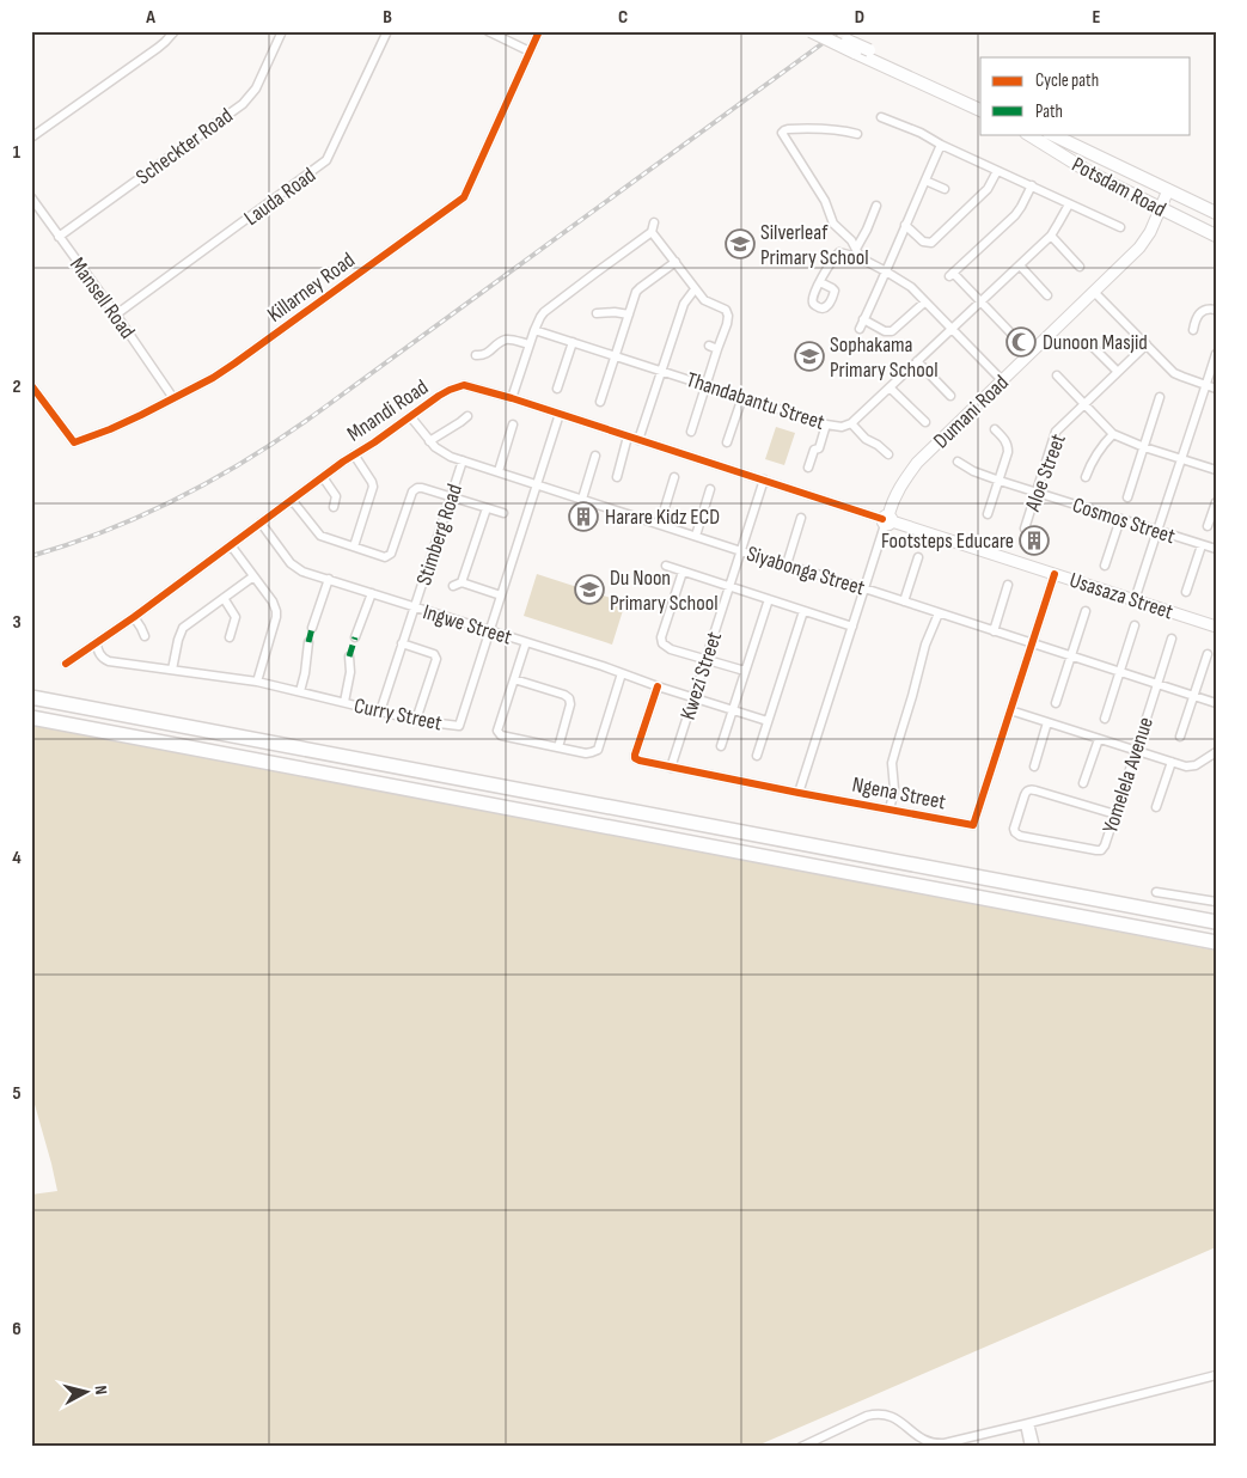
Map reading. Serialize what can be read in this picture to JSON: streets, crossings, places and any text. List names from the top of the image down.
{
  "streets": {
    "main road": ["Potsdam Road"],
    "street": [
      "Scheckter Road",
      "Lauda Road",
      "Killarney Road",
      "Mansell Road",
      "Thandabantu Street",
      "Mnandi Road",
      "Dumani Road",
      "Aloe Street",
      "Cosmos Street",
      "Stimberg Road",
      "Siyabonga Street",
      "Usasaza Street",
      "Ingwe Street",
      "Kwezi Street",
      "Curry Street",
      "Yomelela Avenue",
      "Ngena Street"
    ]
  },
  "crossings": [
    ["Scheckter Road", "Mansell Road"],
    ["Potsdam Road", "Dumani Road"],
    ["Lauda Road", "Mansell Road"],
    ["Killarney Road", "Mansell Road"],
    ["Mnandi Road", "Dumani Road"],
    ["Mnandi Road", "Siyabonga Street"],
    ["Mnandi Road", "Usasaza Street"],
    ["Mnandi Road", "Ingwe Street"],
    ["Mnandi Road", "Kwezi Street"],
    ["Mnandi Road", "Curry Street"],
    ["Dumani Road", "Siyabonga Street"],
    ["Dumani Road", "Usasaza Street"],
    ["Dumani Road", "Ngena Street"],
    ["Aloe Street", "Cosmos Street"],
    ["Stimberg Road", "Siyabonga Street"],
    ["Stimberg Road", "Ingwe Street"],
    ["Stimberg Road", "Curry Street"],
    ["Siyabonga Street", "Kwezi Street"],
    ["Siyabonga Street", "Curry Street"],
    ["Siyabonga Street", "Yomelela Avenue"],
    ["Siyabonga Street", "Ngena Street"],
    ["Usasaza Street", "Ngena Street"],
    ["Ingwe Street", "Kwezi Street"],
    ["Ingwe Street", "Curry Street"],
    ["Ingwe Street", "Ngena Street"],
    ["Kwezi Street", "Ngena Street"]
  ],
  "places": {
    "school or university": ["Silverleaf Primary School", "Sophakama Primary School", "Du Noon Primary School"],
    "mosque": ["Dunoon Masjid"],
    "building": ["Harare Kidz ECD", "Footsteps Educare"]
  },
  "legend": ["Cycle path", "Path"],
  "north": "right",
  "grid": {
    "columns": [
      "A",
      "B",
      "C",
      "D",
      "E"
    ],
    "rows": [
      "1",
      "2",
      "3",
      "4",
      "5",
      "6"
    ]
  }
}
